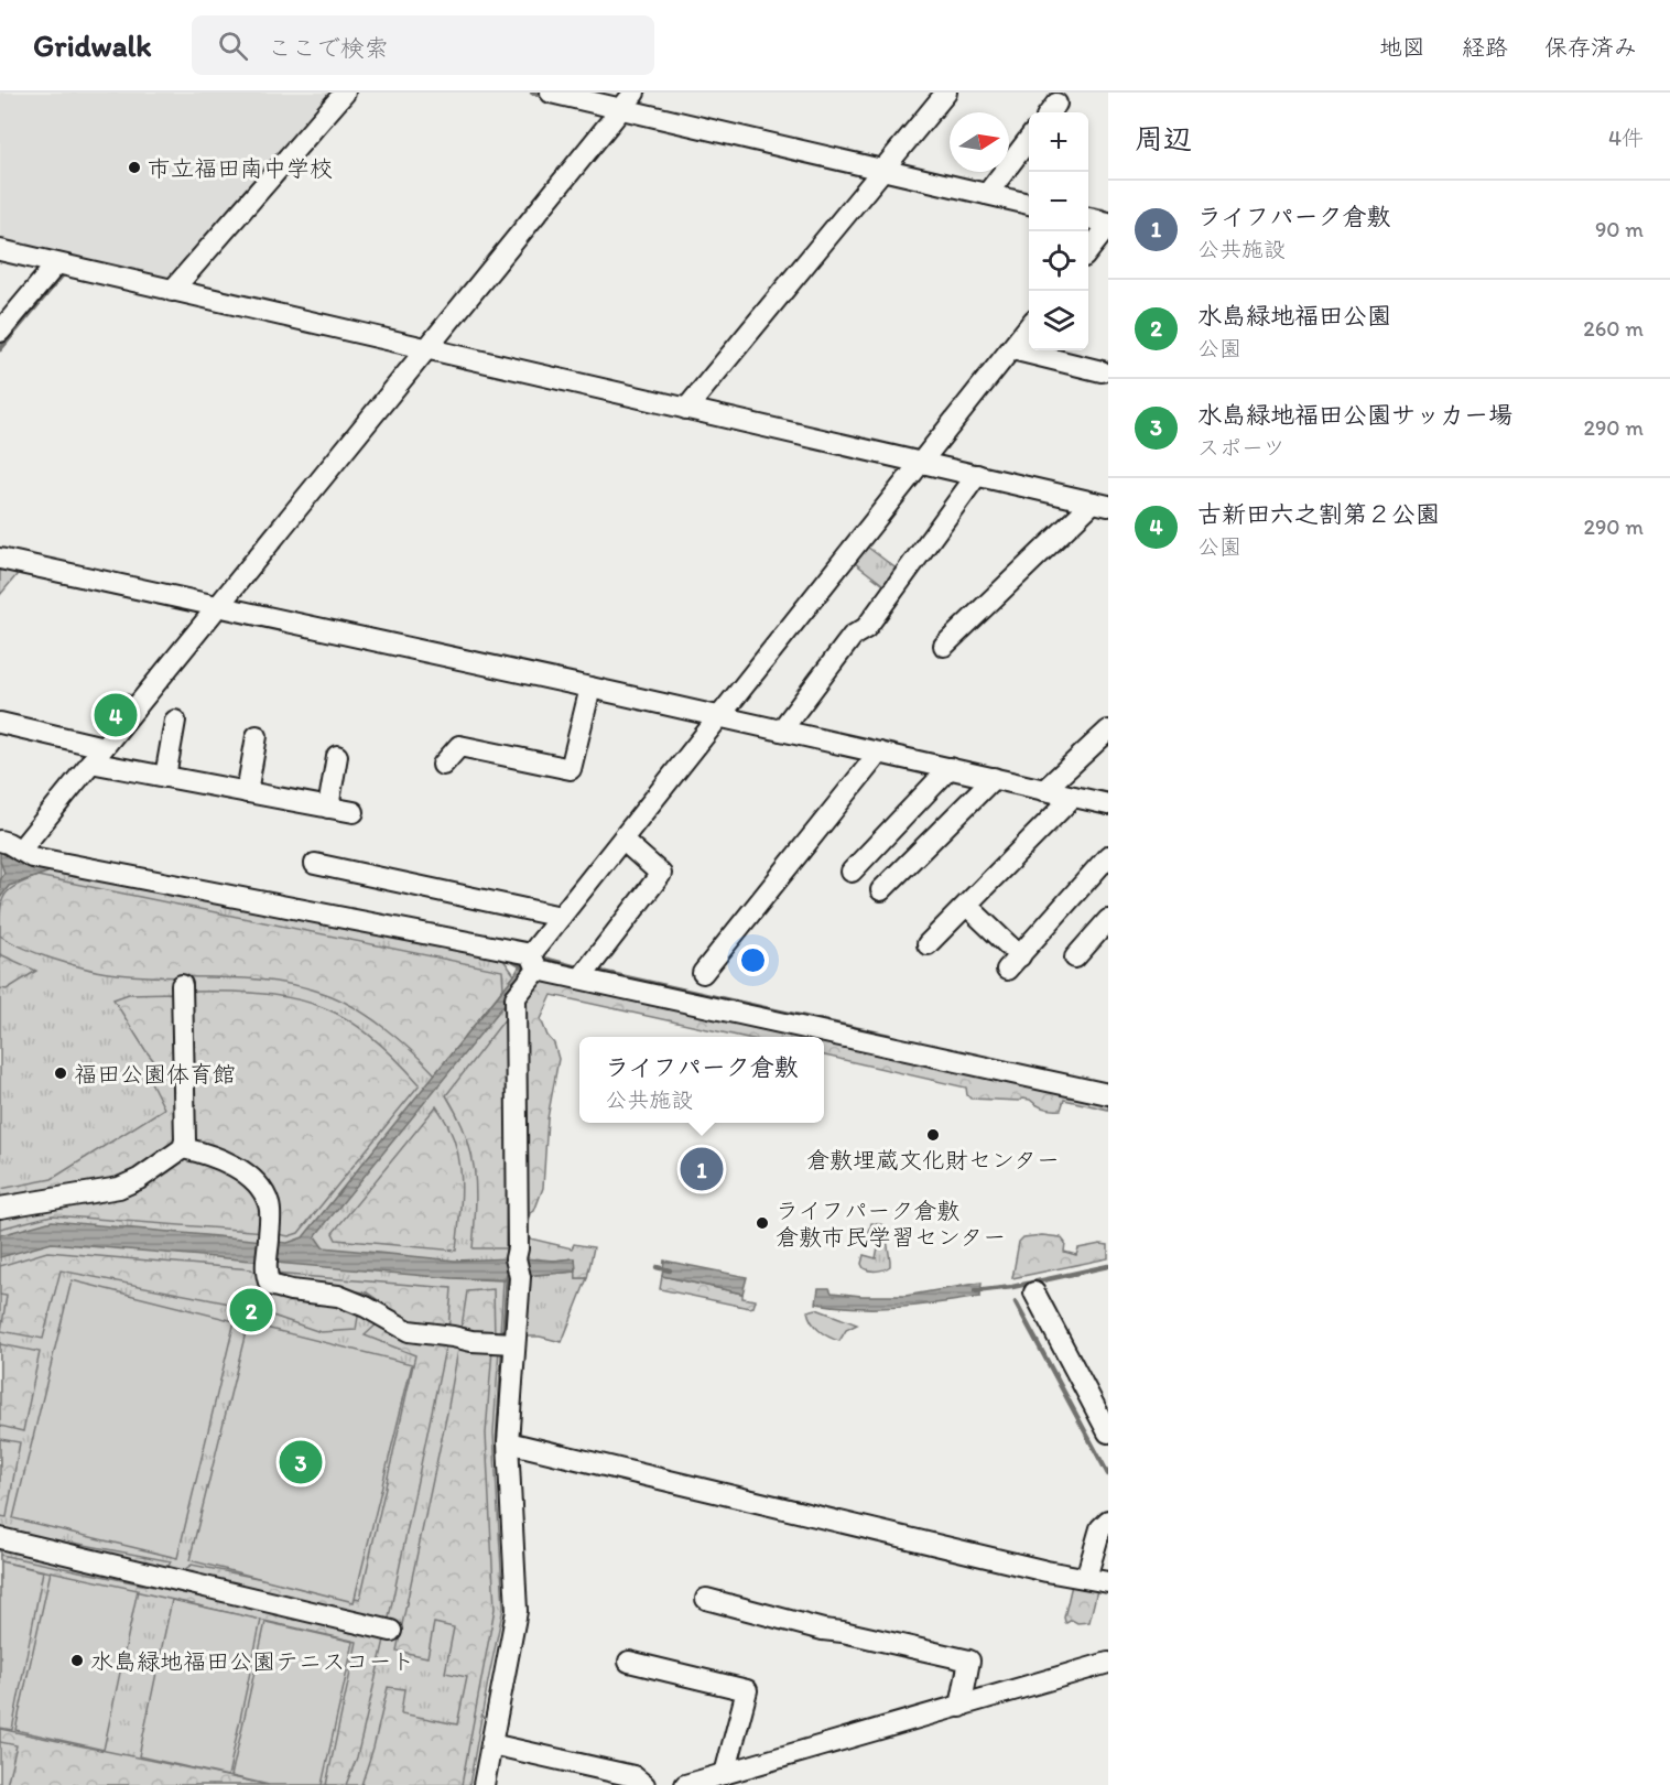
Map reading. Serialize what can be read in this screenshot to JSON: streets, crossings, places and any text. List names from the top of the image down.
{
  "places": [
    "市立福田南中学校",
    "福田公園体育館",
    "倉敷埋蔵文化財センター",
    "ライフパーク倉敷 倉敷市民学習センター",
    "水島緑地福田公園テニスコート"
  ],
  "north": "right",
  "page": {
    "header": "Gridwalk",
    "search": "ここで検索",
    "nav": ["地図", "経路", "保存済み"],
    "heading": ["周辺", "4件"],
    "map_buttons": ["+", "−"],
    "list": [
      {
        "mark": "1",
        "name": "ライフパーク倉敷",
        "note": "公共施設",
        "value": "90 m"
      },
      {
        "mark": "2",
        "name": "水島緑地福田公園",
        "note": "公園",
        "value": "260 m"
      },
      {
        "mark": "3",
        "name": "水島緑地福田公園サッカー場",
        "note": "スポーツ",
        "value": "290 m"
      },
      {
        "mark": "4",
        "name": "古新田六之割第２公園",
        "note": "公園",
        "value": "290 m"
      }
    ],
    "pins": [
      "4",
      "1",
      "2",
      "3"
    ],
    "popup": ["ライフパーク倉敷", "公共施設"]
  }
}
